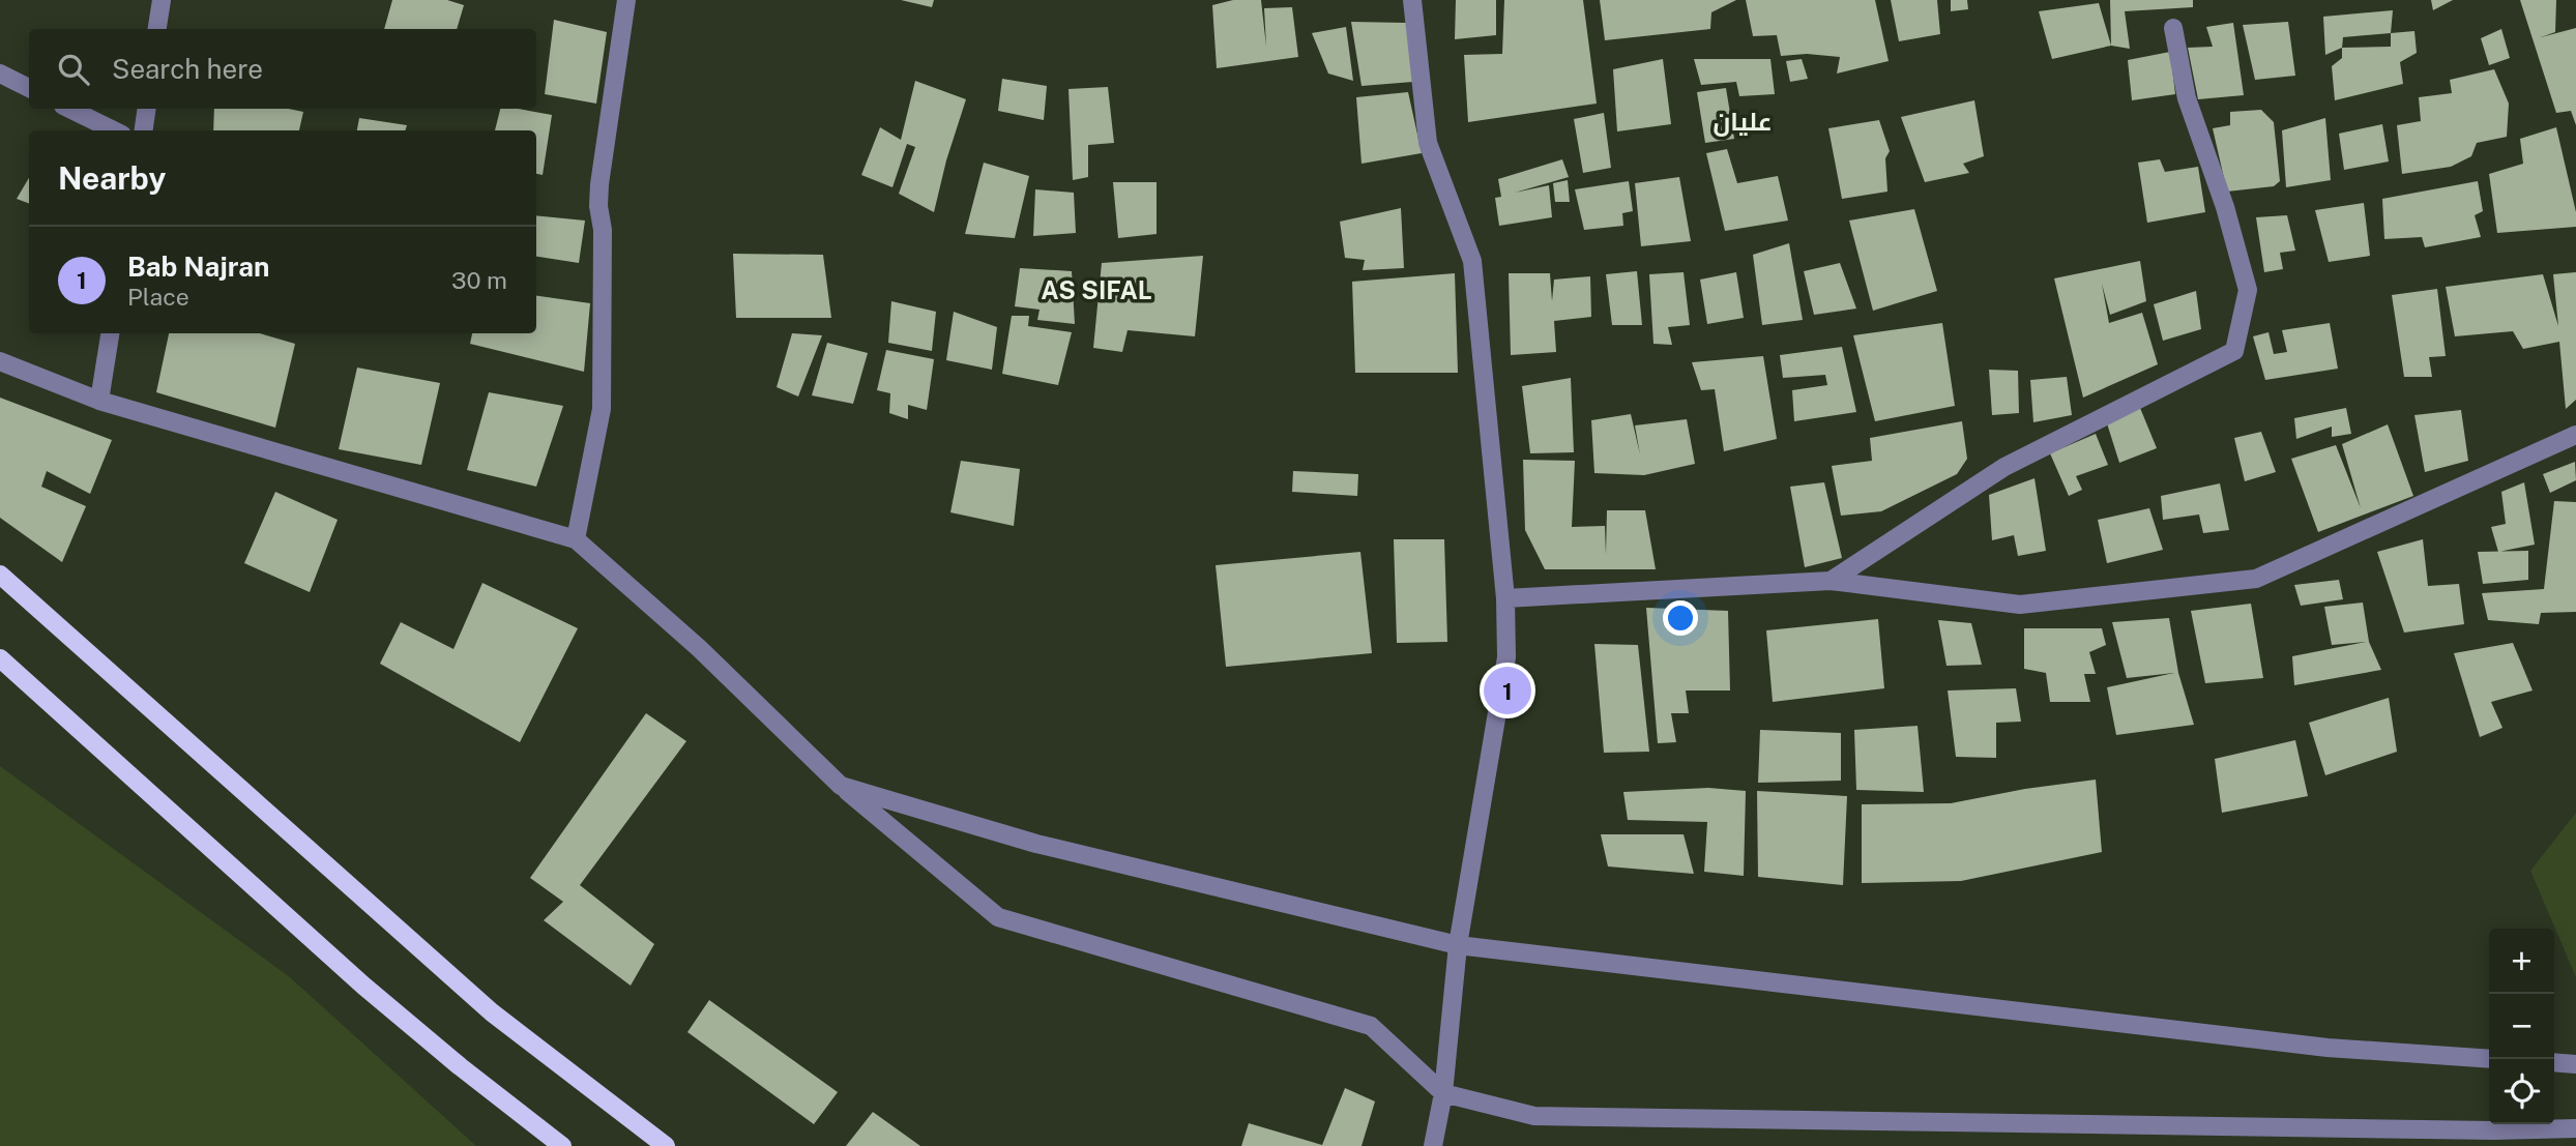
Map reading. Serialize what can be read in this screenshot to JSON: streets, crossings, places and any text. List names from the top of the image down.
{
  "districts": ["عليان", "AS SIFAL"],
  "page": {
    "search": "Search here",
    "heading": "Nearby",
    "list": [
      {
        "mark": "1",
        "name": "Bab Najran",
        "note": "Place",
        "value": "30 m"
      }
    ],
    "pins": "1",
    "map_buttons": ["+", "−"]
  }
}
